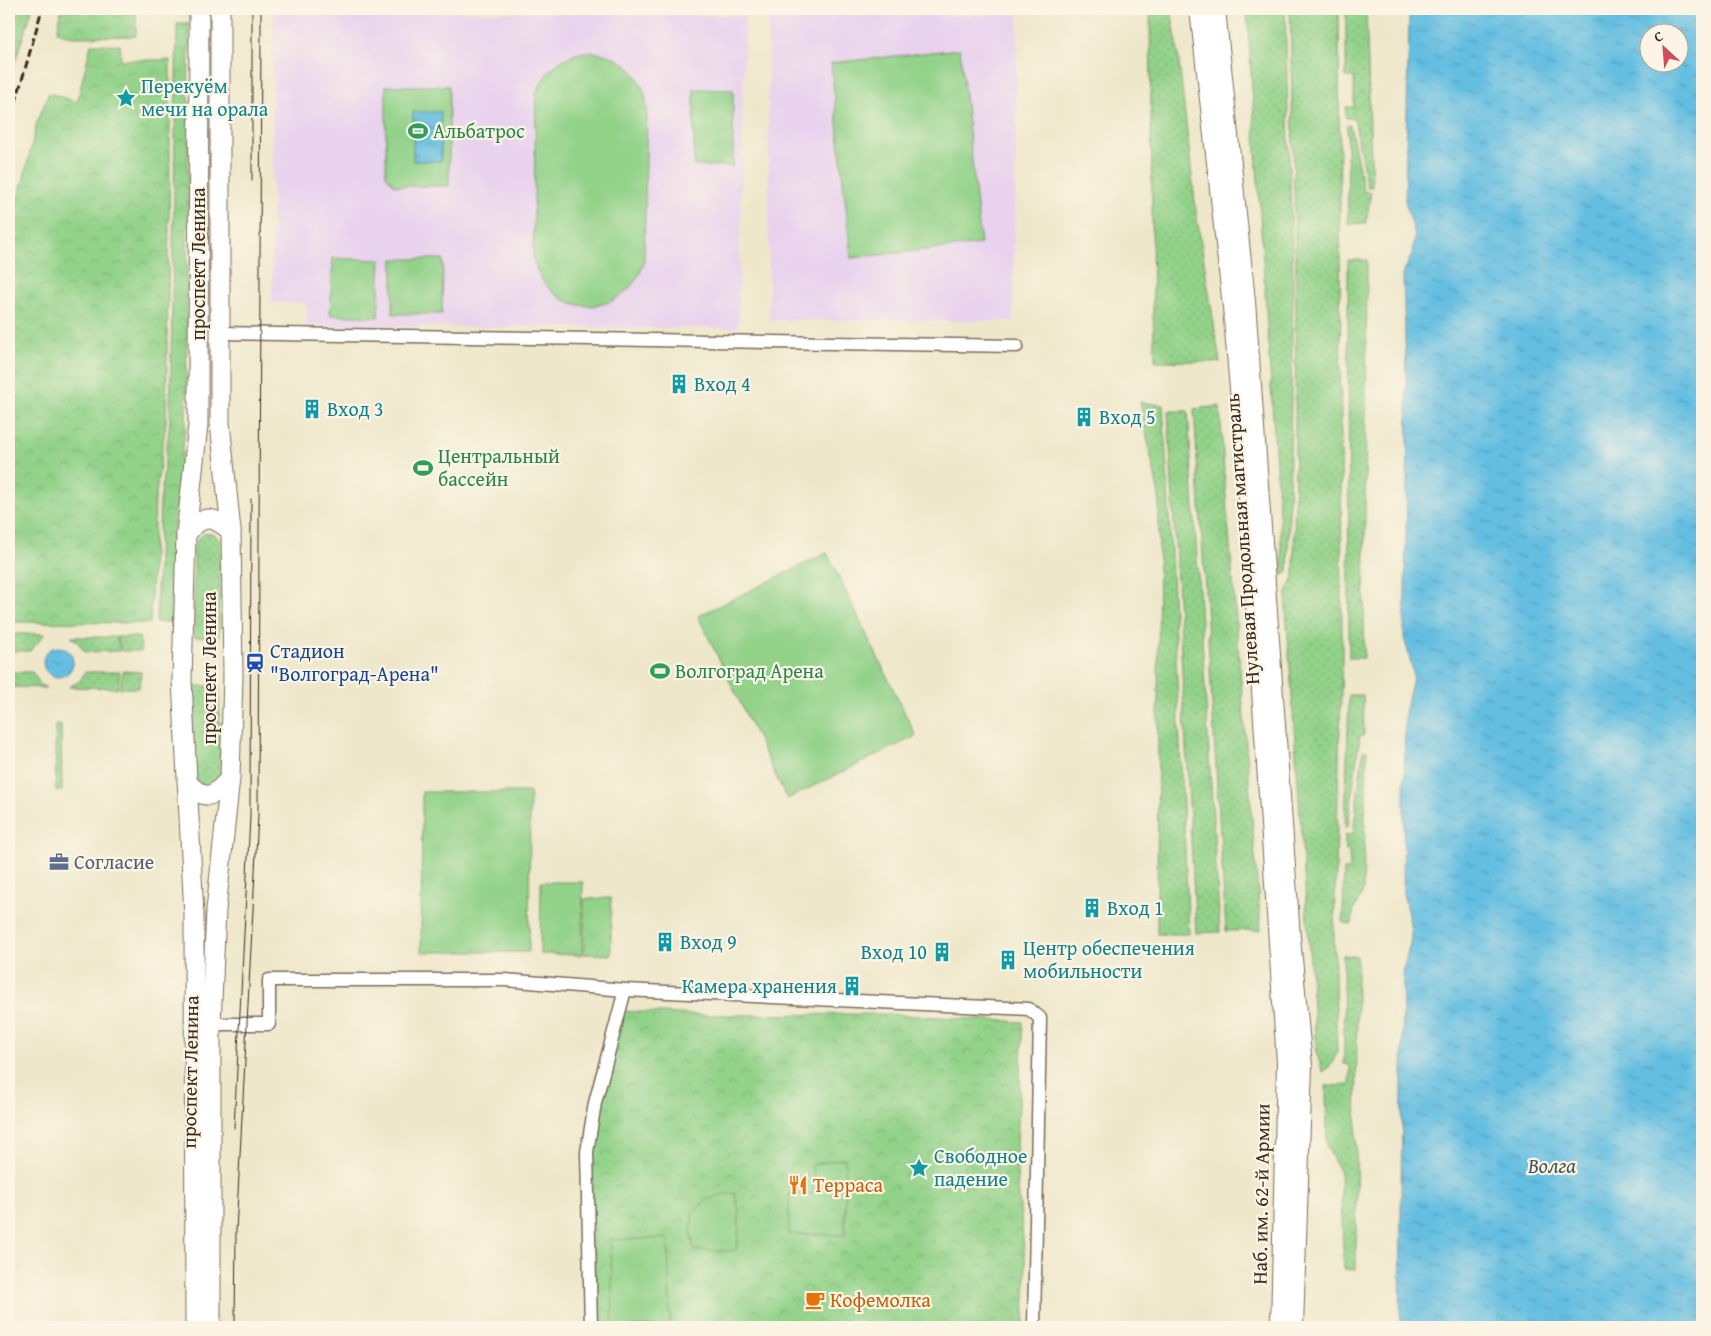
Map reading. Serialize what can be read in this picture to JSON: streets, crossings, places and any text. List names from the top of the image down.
{
  "streets": {
    "main road": ["проспект Ленина", "Нулевая Продольная магистраль", "Наб. им. 62-й Армии"]
  },
  "crossings": [
    ["Нулевая Продольная магистраль", "Наб. им. 62-й Армии"]
  ],
  "water": ["Волга"],
  "places": {
    "place": ["Перекуём мечи на орала", "Свободное падение"],
    "sports": ["Альбатрос", "Центральный бассейн", "Волгоград Арена"],
    "building": [
      "Вход 4",
      "Вход 3",
      "Вход 5",
      "Вход 1",
      "Вход 9",
      "Вход 10",
      "Центр обеспечения мобильности",
      "Камера хранения"
    ],
    "station": ["Стадион \"Волгоград-Арена\""],
    "office": ["Согласие"],
    "restaurant": ["Терраса"],
    "cafe": ["Кофемолка"]
  },
  "north": "top left"
}
